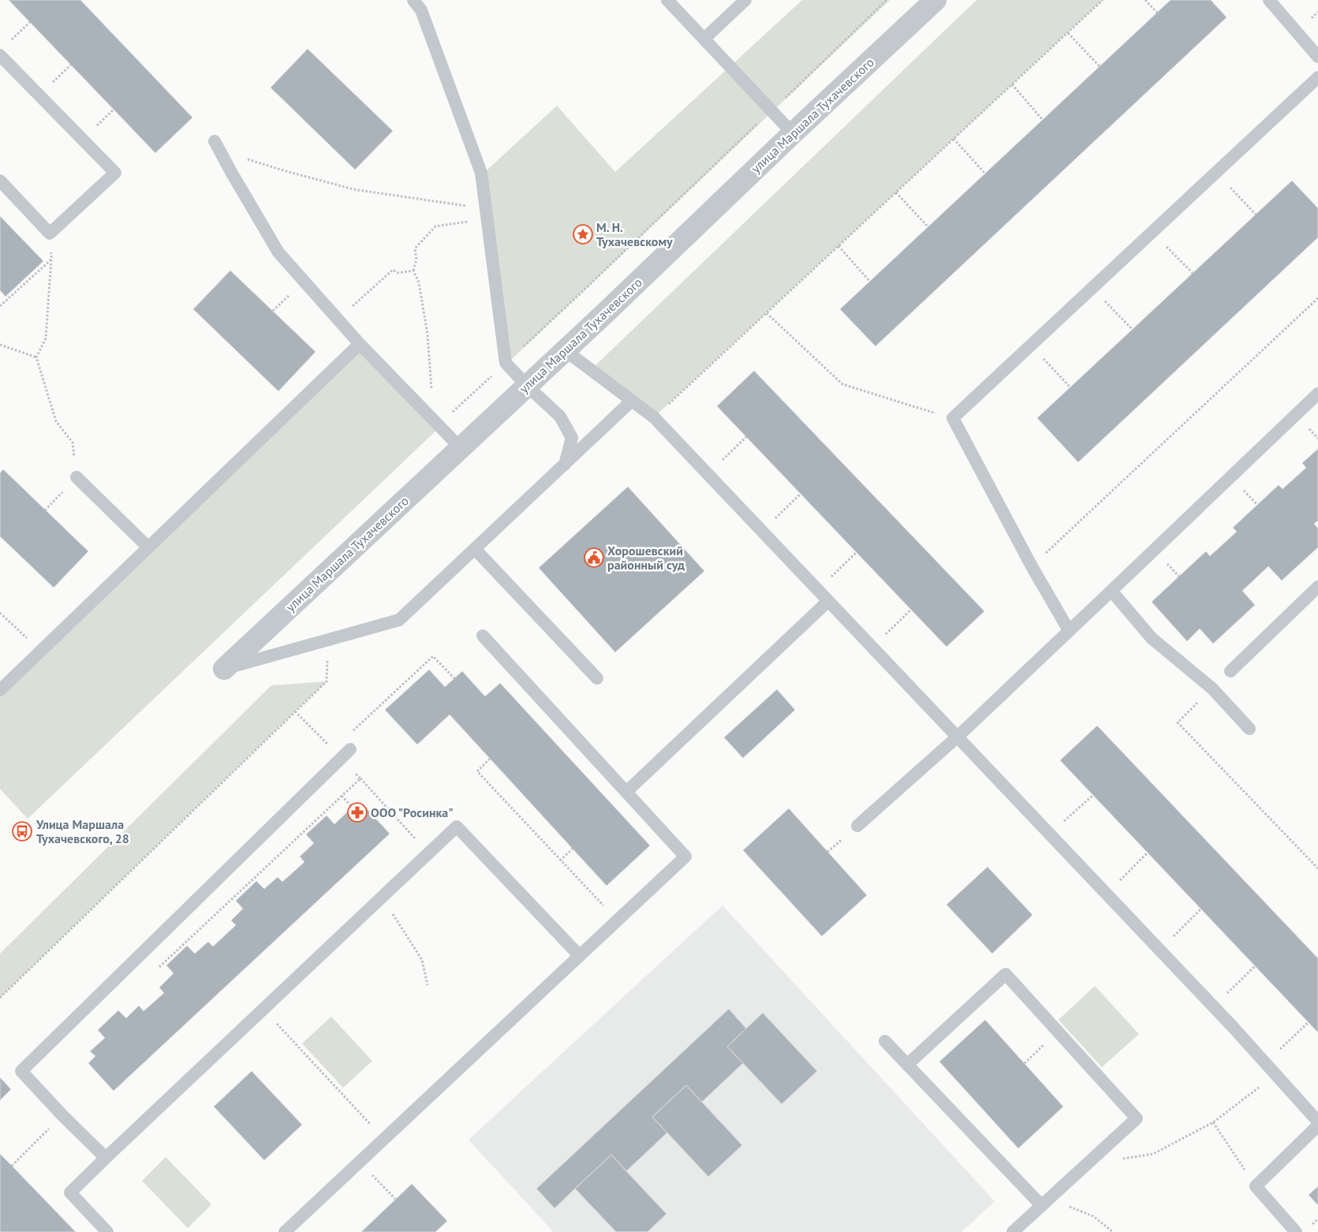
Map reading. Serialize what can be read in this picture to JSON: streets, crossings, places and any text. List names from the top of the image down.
{
  "streets": {
    "street": ["улица Маршала Тухачевского"]
  },
  "places": {
    "place": ["М. Н. Тухачевскому"],
    "public building": ["Хорошевский районный суд"],
    "pharmacy": ["ООО \"Росинка\""],
    "bus stop": ["Улица Маршала Тухачевского, 28"]
  }
}
